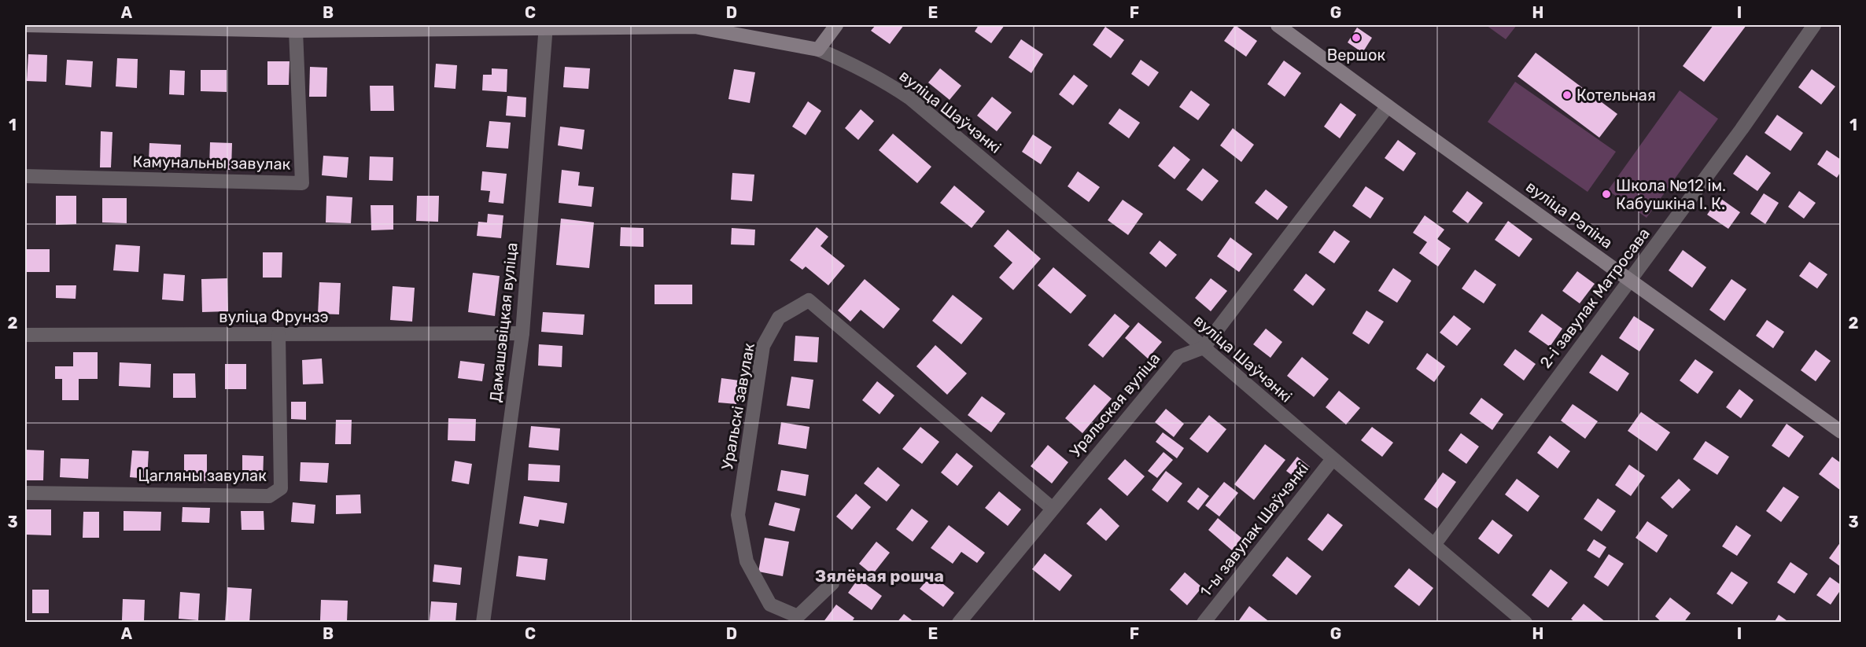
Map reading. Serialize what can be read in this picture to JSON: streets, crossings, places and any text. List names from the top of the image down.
{
  "streets": {
    "street": [
      "вуліца Шаўчэнкі",
      "Камунальны завулак",
      "вуліца Рэпіна",
      "2-і завулак Матросава",
      "вуліца Фрунзэ",
      "Дамашэвіцкая вуліца",
      "Уральская вуліца",
      "Уральскі завулак",
      "Цагляны завулак",
      "1-ы завулак Шаўчэнкі"
    ]
  },
  "crossings": [
    ["вуліца Шаўчэнкі", "Камунальны завулак"],
    ["вуліца Шаўчэнкі", "2-і завулак Матросава"],
    ["вуліца Шаўчэнкі", "Дамашэвіцкая вуліца"],
    ["вуліца Шаўчэнкі", "Уральская вуліца"],
    ["вуліца Шаўчэнкі", "1-ы завулак Шаўчэнкі"],
    ["вуліца Рэпіна", "2-і завулак Матросава"],
    ["вуліца Фрунзэ", "Дамашэвіцкая вуліца"],
    ["вуліца Фрунзэ", "Цагляны завулак"],
    ["Уральская вуліца", "Уральскі завулак"]
  ],
  "districts": ["Зялёная рошча"],
  "places": ["Вершок", "Котельная", "Школа №12 ім. Кабушкіна І. К."],
  "grid": {
    "columns": [
      "A",
      "B",
      "C",
      "D",
      "E",
      "F",
      "G",
      "H",
      "I"
    ],
    "rows": ["1", "2", "3"]
  }
}
